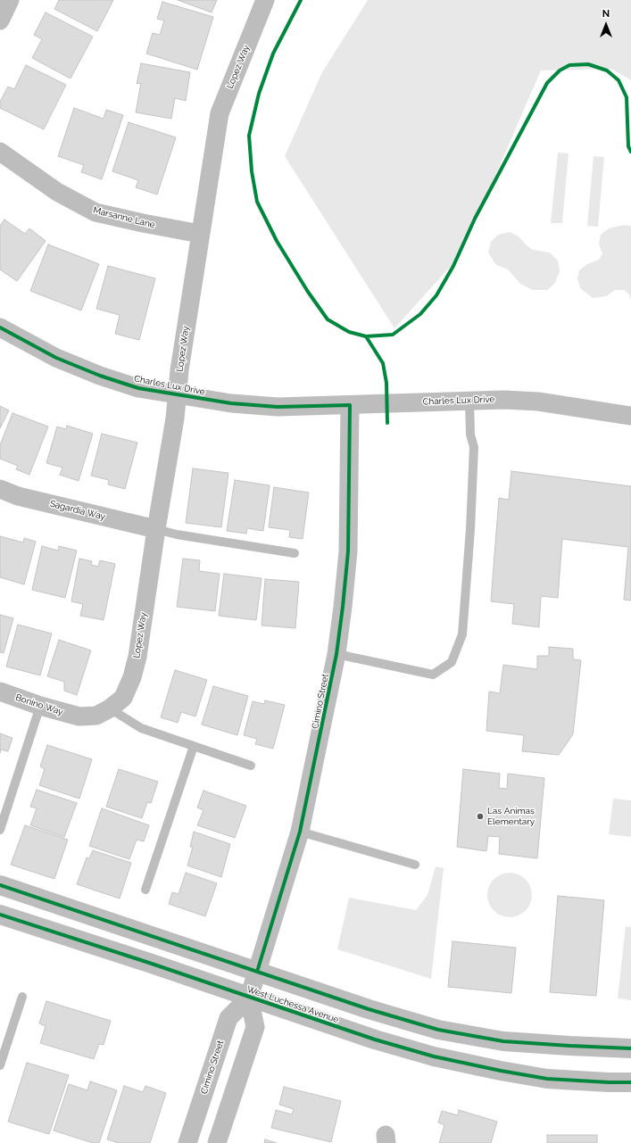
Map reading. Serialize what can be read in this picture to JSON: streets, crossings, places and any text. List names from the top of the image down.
{
  "streets": {
    "street": [
      "Lopez Way",
      "Marsanne Lane",
      "Charles Lux Drive",
      "Sagardia Way",
      "Cimino Street",
      "Bonino Way",
      "West Luchessa Avenue"
    ]
  },
  "crossings": [
    ["Lopez Way", "Marsanne Lane"],
    ["Lopez Way", "Charles Lux Drive"],
    ["Lopez Way", "Sagardia Way"],
    ["Lopez Way", "Bonino Way"],
    ["Charles Lux Drive", "Cimino Street"],
    ["Cimino Street", "West Luchessa Avenue"]
  ],
  "places": ["Las Animas Elementary"],
  "north": "top"
}
